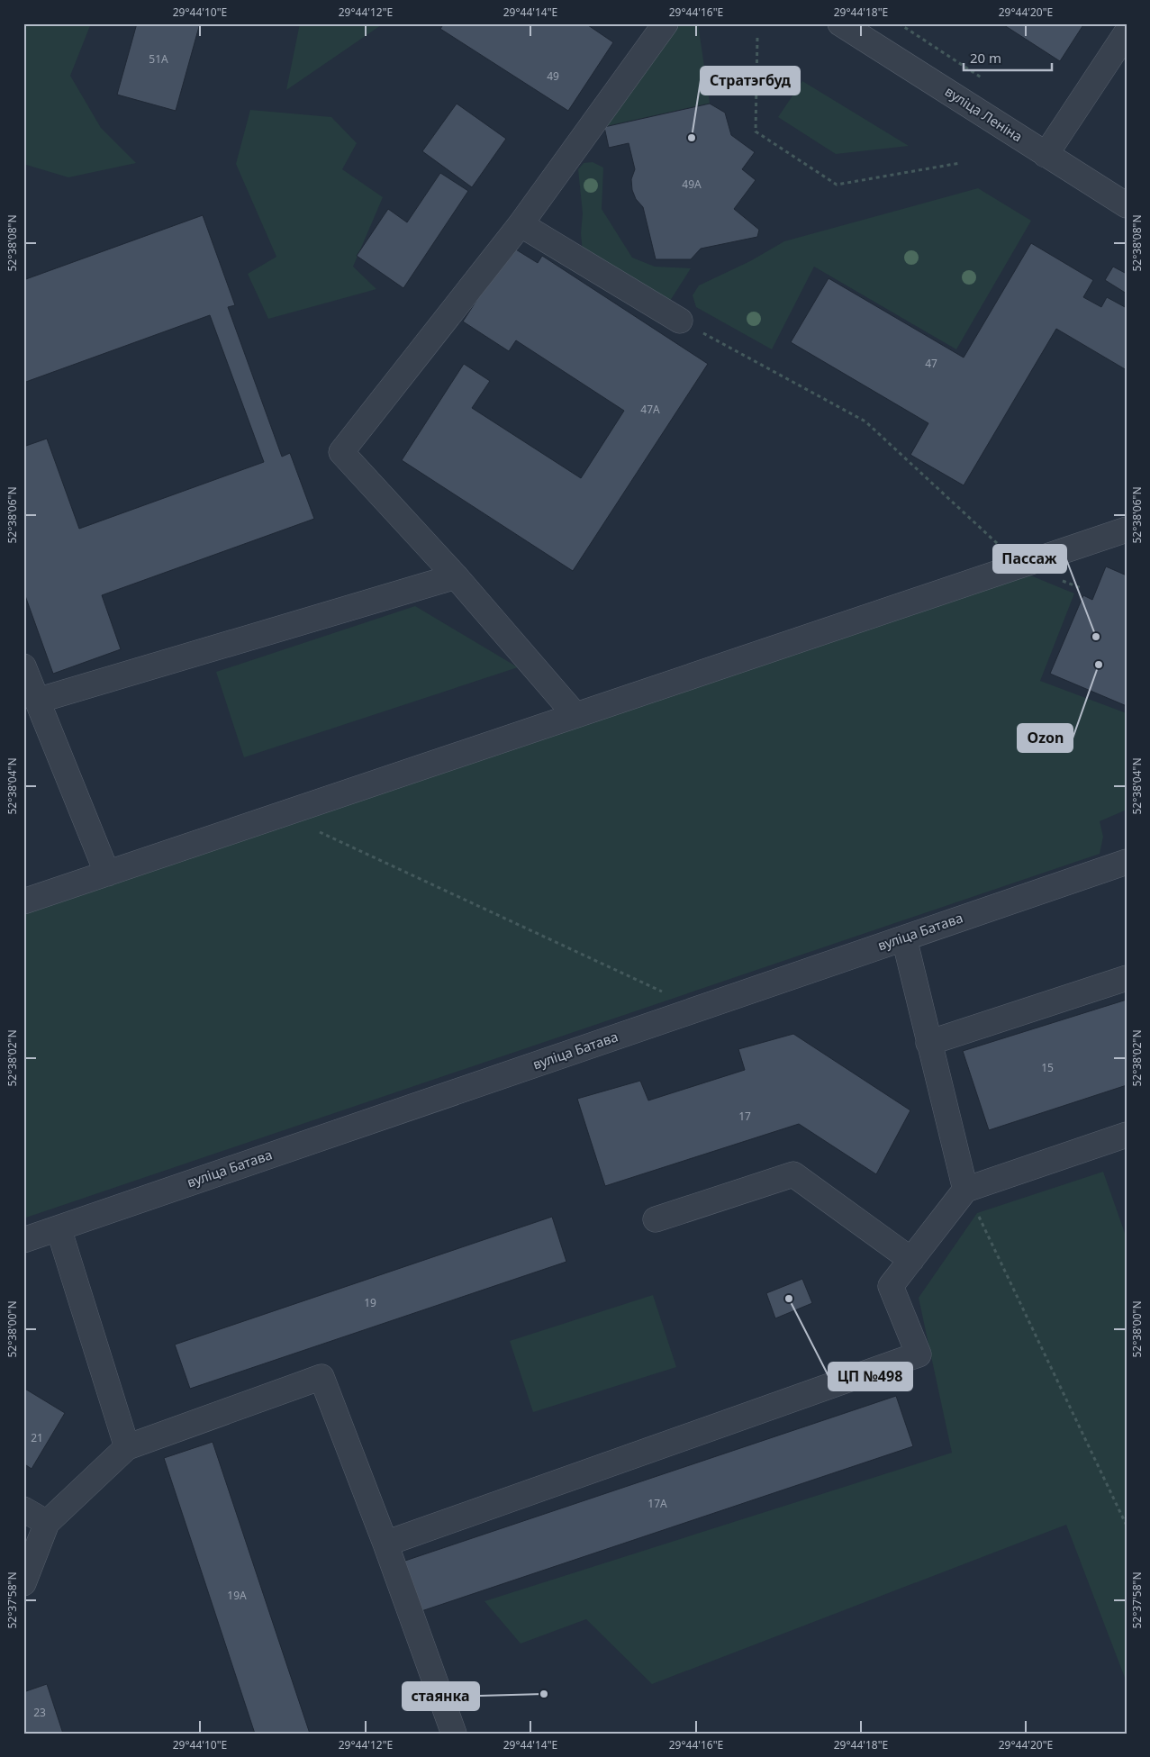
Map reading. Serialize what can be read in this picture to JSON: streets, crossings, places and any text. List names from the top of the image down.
{
  "streets": {
    "street": ["вуліца Леніна", "вуліца Батава"]
  },
  "places": [
    "Стратэгбуд",
    "Пассаж",
    "Ozon",
    "ЦП №498",
    "стаянка"
  ],
  "house_numbers": [
    "51А",
    "49",
    "49А",
    "47",
    "47А",
    "15",
    "17",
    "19",
    "21",
    "17А",
    "19А",
    "23"
  ],
  "scale_bar": "20 m",
  "coordinates": [
    "29°44'10\"E",
    "29°44'12\"E",
    "29°44'14\"E",
    "29°44'16\"E",
    "29°44'18\"E",
    "29°44'20\"E",
    "52°38'08\"N",
    "52°38'06\"N",
    "52°38'04\"N",
    "52°38'02\"N",
    "52°38'00\"N",
    "52°37'58\"N"
  ]
}
